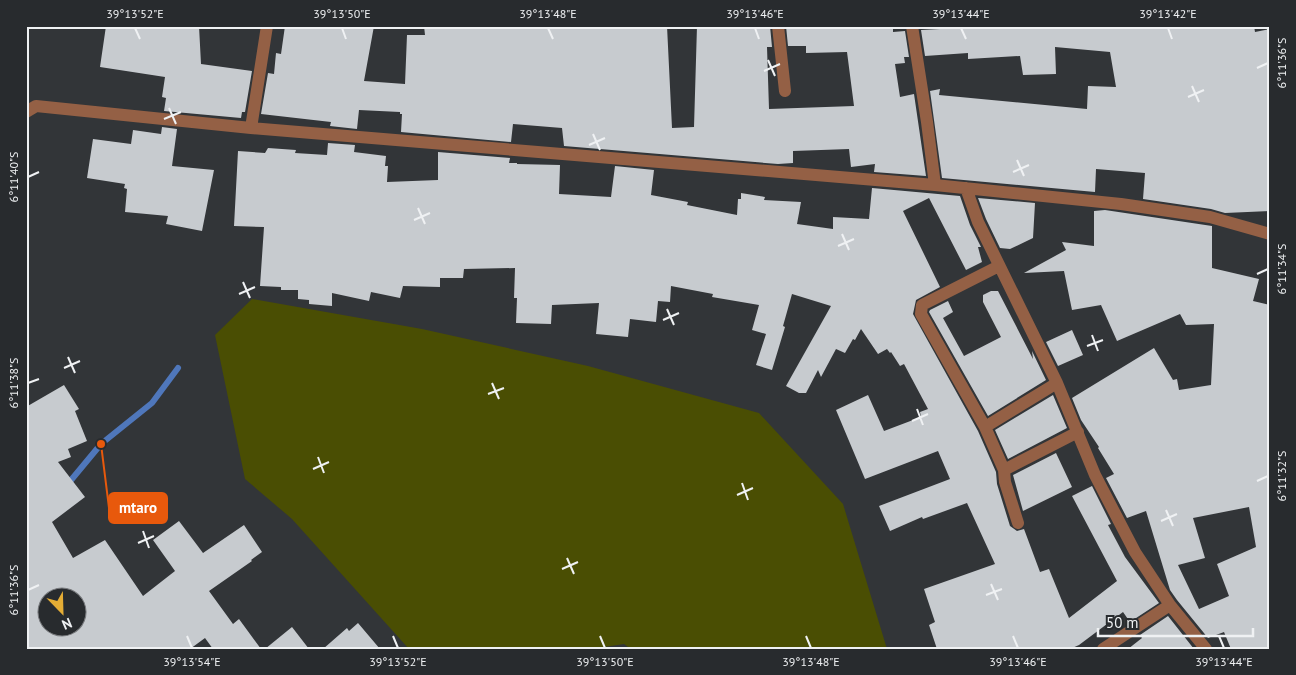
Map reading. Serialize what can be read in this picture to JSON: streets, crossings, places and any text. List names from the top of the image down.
{
  "places": ["mtaro"],
  "scale_bar": "50 m",
  "north": "bottom right",
  "coordinates": [
    "39°13'52\"E",
    "39°13'50\"E",
    "39°13'48\"E",
    "39°13'46\"E",
    "39°13'44\"E",
    "39°13'42\"E",
    "6°11'36\"S",
    "6°11'40\"S",
    "6°11'34\"S",
    "6°11'38\"S",
    "6°11'32\"S",
    "39°13'54\"E"
  ]
}
